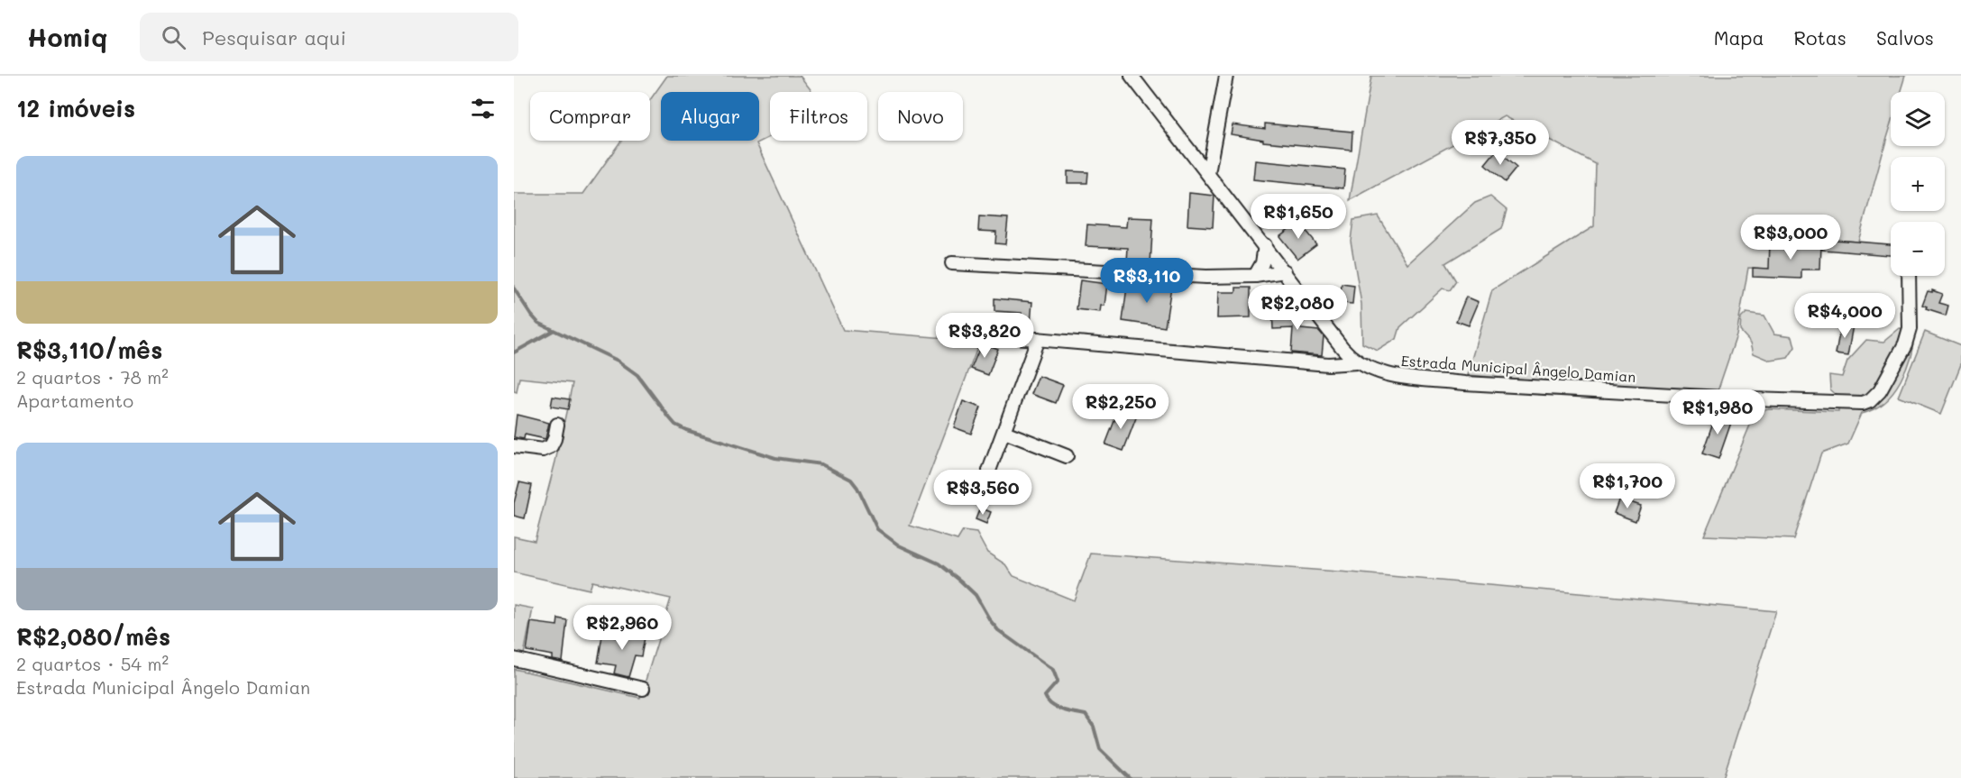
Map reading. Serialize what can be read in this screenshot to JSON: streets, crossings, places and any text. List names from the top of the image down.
{
  "streets": {
    "street": ["Estrada Municipal Ângelo Damian"]
  },
  "page": {
    "header": "Homiq",
    "search": "Pesquisar aqui",
    "nav": ["Mapa", "Rotas", "Salvos"],
    "heading": "12 imóveis",
    "map_buttons": ["+", "−"],
    "chip": [
      "Comprar",
      "Alugar",
      "Filtros",
      "Novo"
    ],
    "price": [
      "R$7,350",
      "R$1,650",
      "R$3,000",
      "R$3,110",
      "R$2,080",
      "R$4,000",
      "R$3,820",
      "R$2,250",
      "R$1,980",
      "R$1,700",
      "R$3,560",
      "R$2,960"
    ],
    "list": [
      {
        "name": "R$3,110/mês",
        "note": "2 quartos · 78 m² · Apartamento"
      },
      {
        "name": "R$2,080/mês",
        "note": "2 quartos · 54 m² · Estrada Municipal Ângelo Damian"
      }
    ]
  }
}
